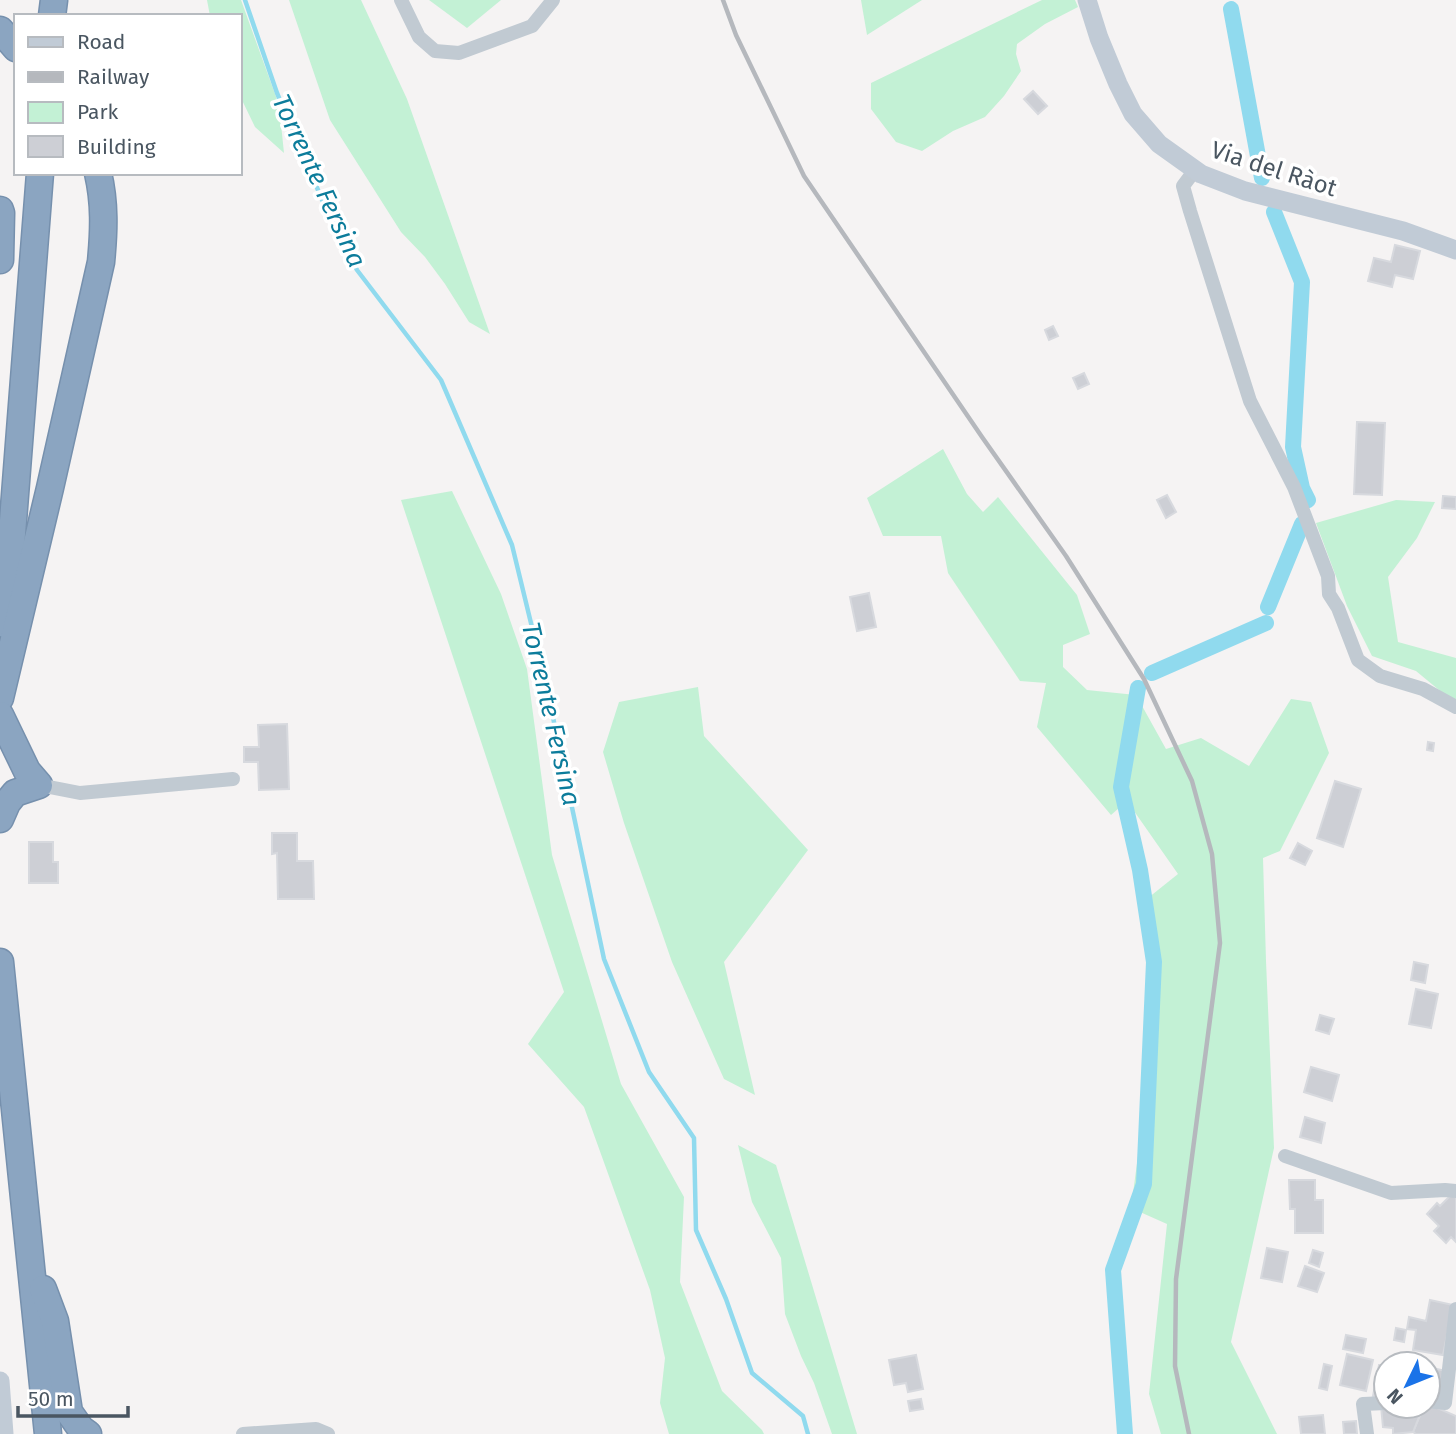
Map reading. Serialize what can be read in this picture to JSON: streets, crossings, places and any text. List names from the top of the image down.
{
  "streets": {
    "street": ["Via del Ràot"]
  },
  "water": ["Torrente Fersina"],
  "legend": [
    "Road",
    "Railway",
    "Park",
    "Building"
  ],
  "scale_bar": "50 m",
  "north": "bottom left"
}
